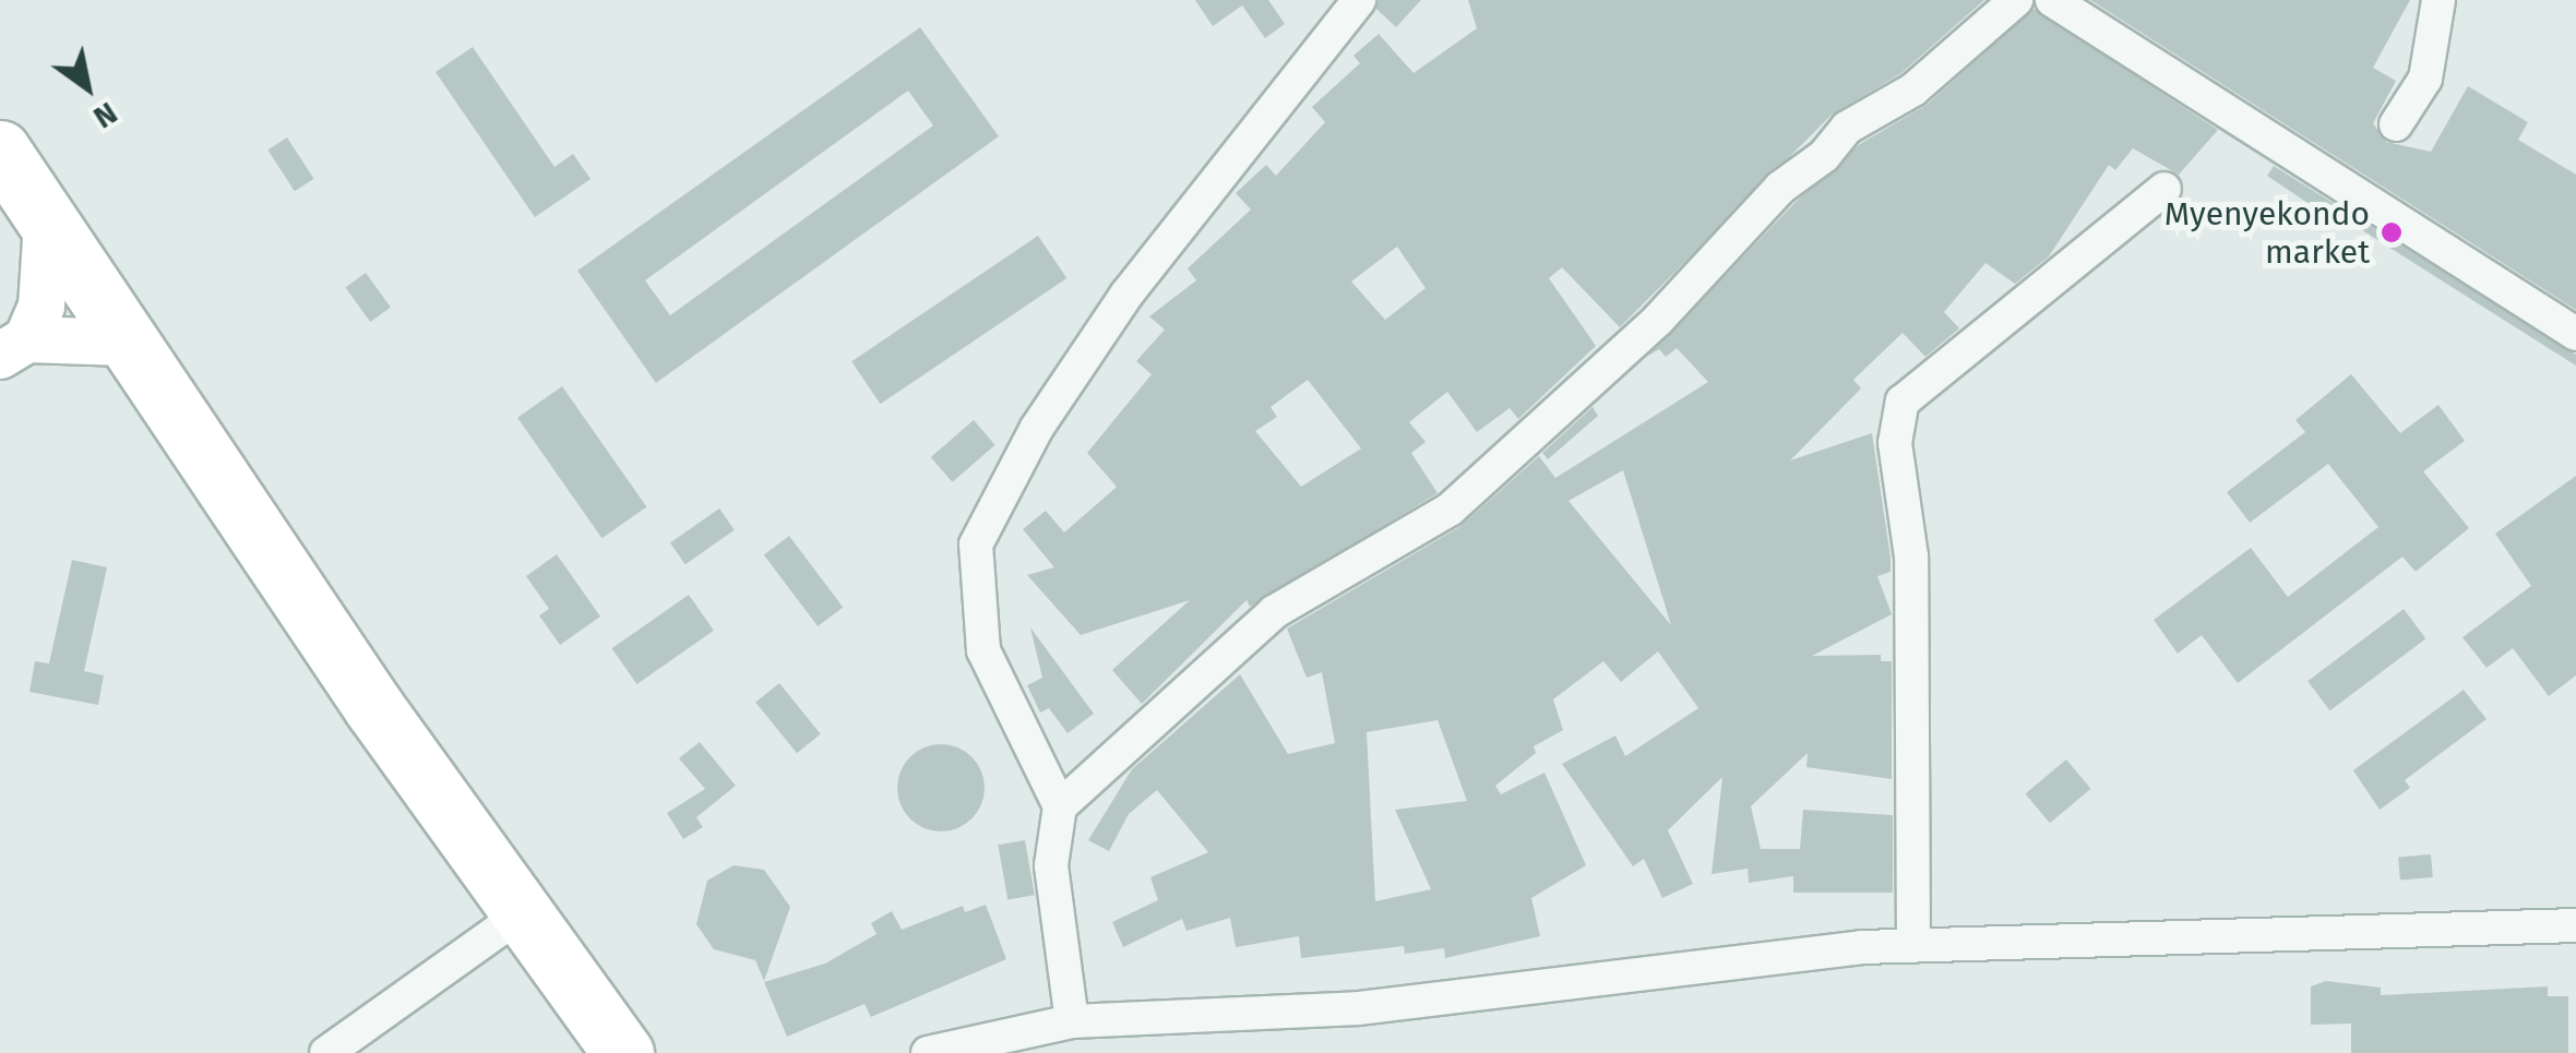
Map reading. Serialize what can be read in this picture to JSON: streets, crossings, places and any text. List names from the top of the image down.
{
  "places": ["Myenyekondo market"],
  "north": "bottom right"
}
